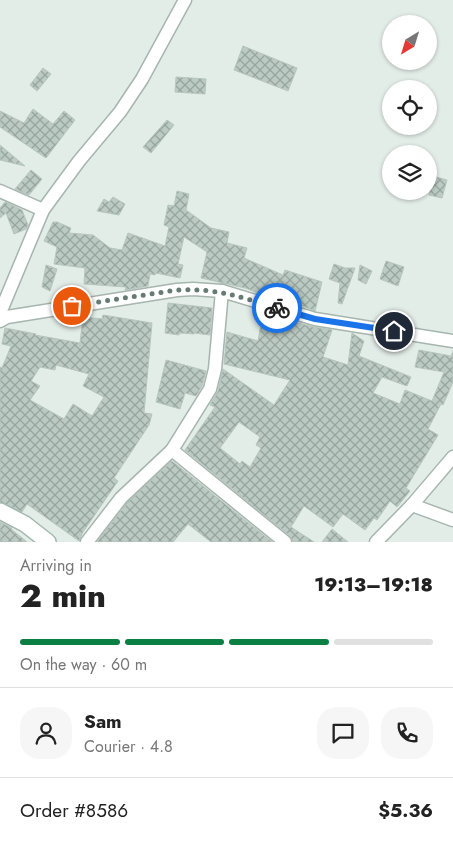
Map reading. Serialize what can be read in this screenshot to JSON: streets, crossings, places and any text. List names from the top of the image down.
{
  "north": "bottom left",
  "page": {
    "heading": ["2 min", "Arriving in", "19:13–19:18"],
    "panel": [
      "Sam",
      "Courier · 4.8",
      "Order #8586",
      "$5.36"
    ],
    "bar": "On the way · 60 m"
  }
}
